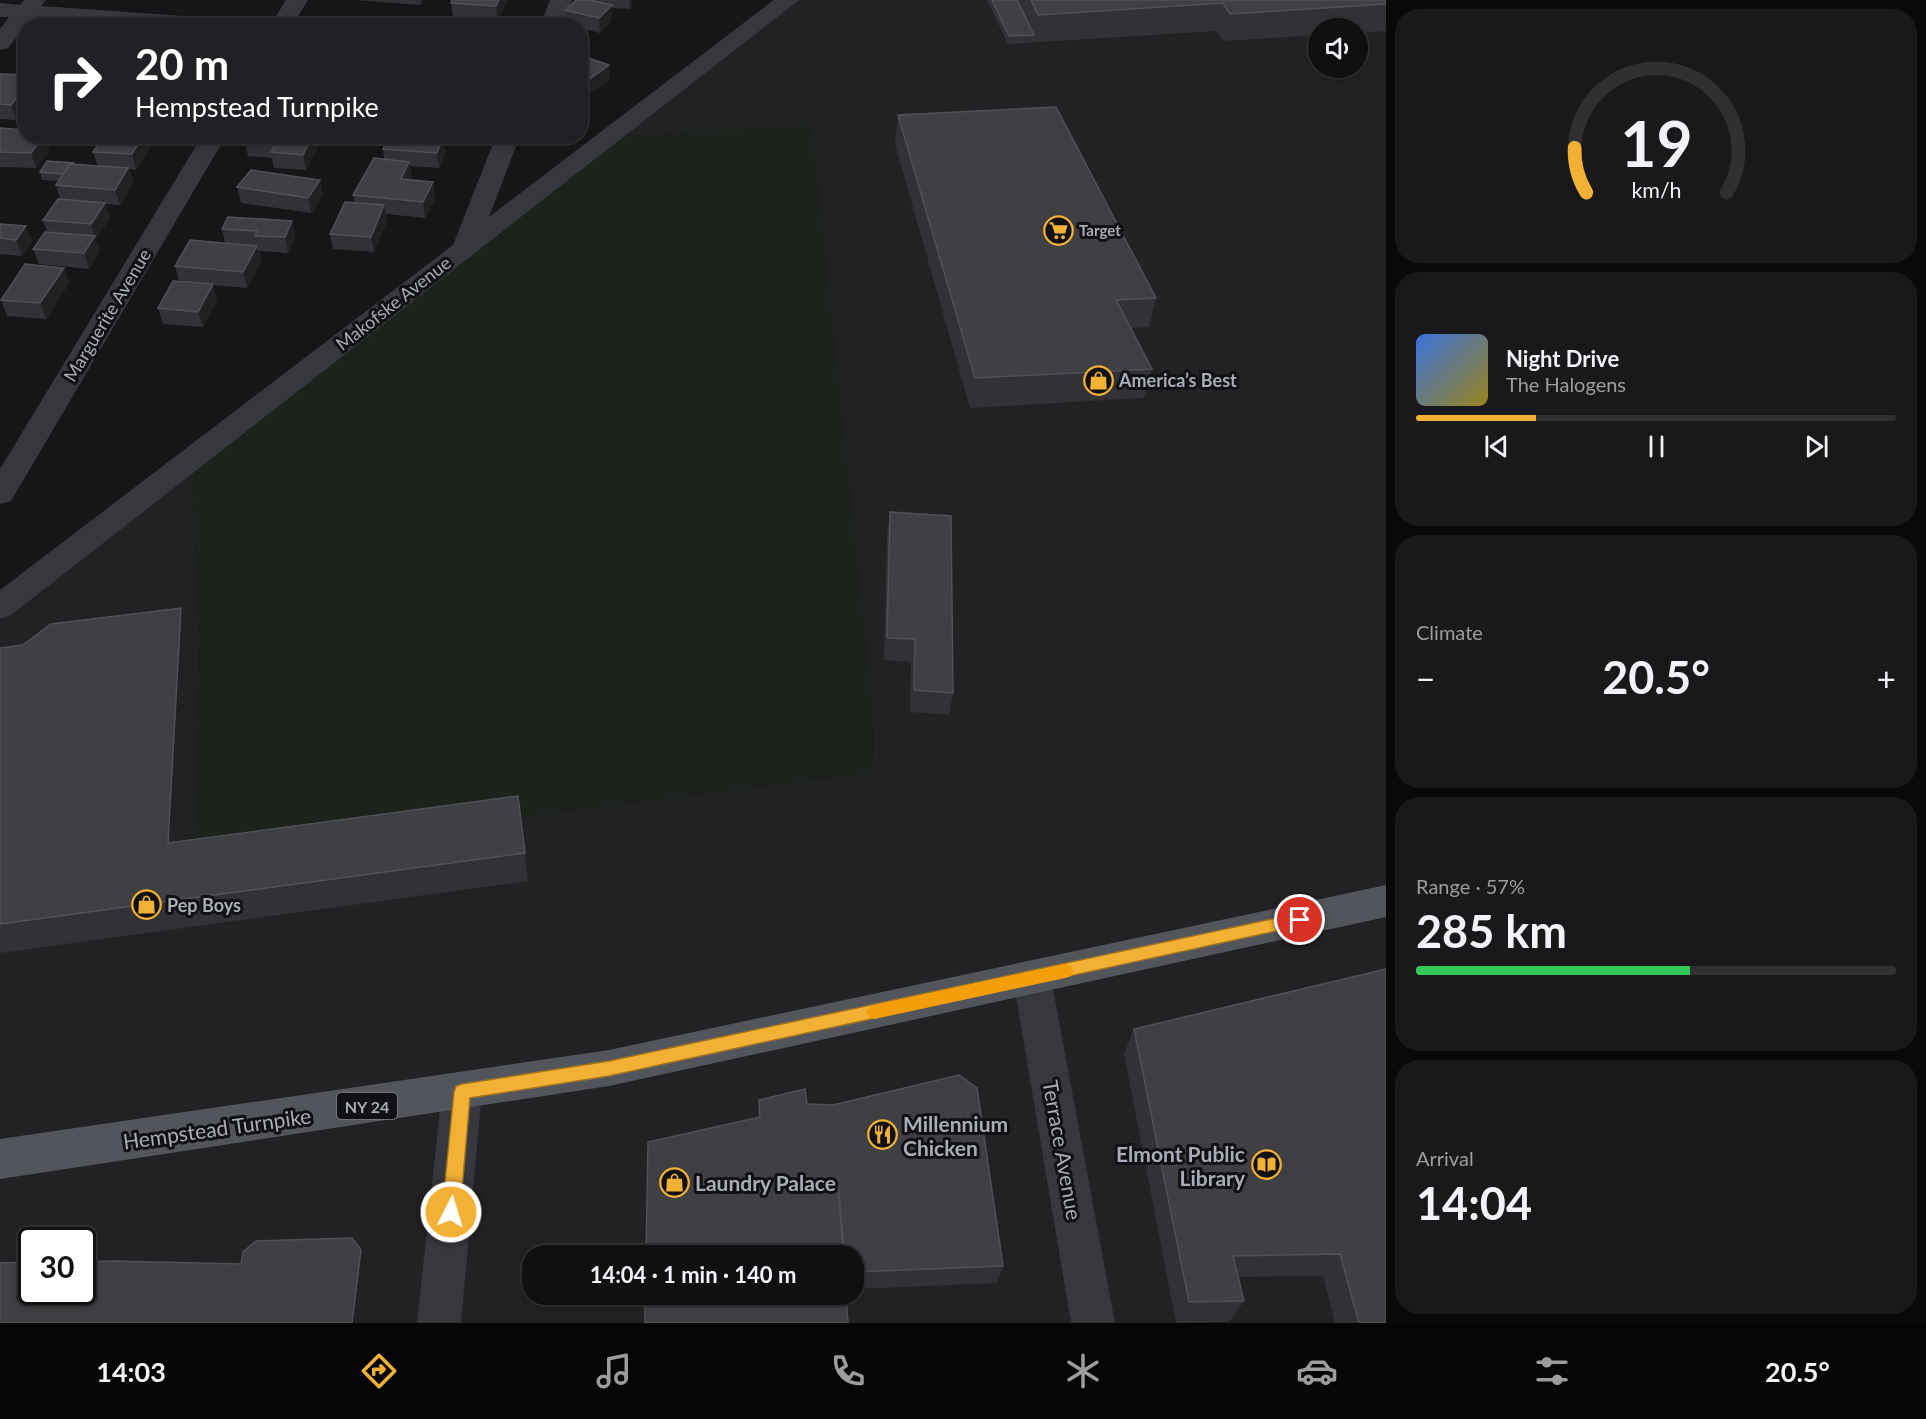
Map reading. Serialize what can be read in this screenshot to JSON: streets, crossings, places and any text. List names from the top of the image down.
{
  "streets": {
    "main road": ["NY 24", "Hempstead Turnpike"],
    "street": ["Makofske Avenue", "Marguerite Avenue", "Terrace Avenue"]
  },
  "crossings": [
    ["Hempstead Turnpike", "Terrace Avenue"]
  ],
  "places": {
    "supermarket": ["Target"],
    "shop": ["America’s Best", "Pep Boys", "Laundry Palace"],
    "restaurant": ["Millennium Chicken"],
    "library": ["Elmont Public Library"]
  },
  "page": {
    "turn": ["20 m", "Hempstead Turnpike"],
    "song": ["Night Drive", "The Halogens"],
    "tile": [
      "Climate",
      ["Range · 57%", "285 km"],
      ["Arrival", "14:04"]
    ],
    "heat": ["−", "20.5°", "+"],
    "limit": "30",
    "trip": "14:04 · 1 min · 140 m",
    "tabs": ["14:03", "20.5°"],
    "gauge": ["19", "km/h"]
  }
}
